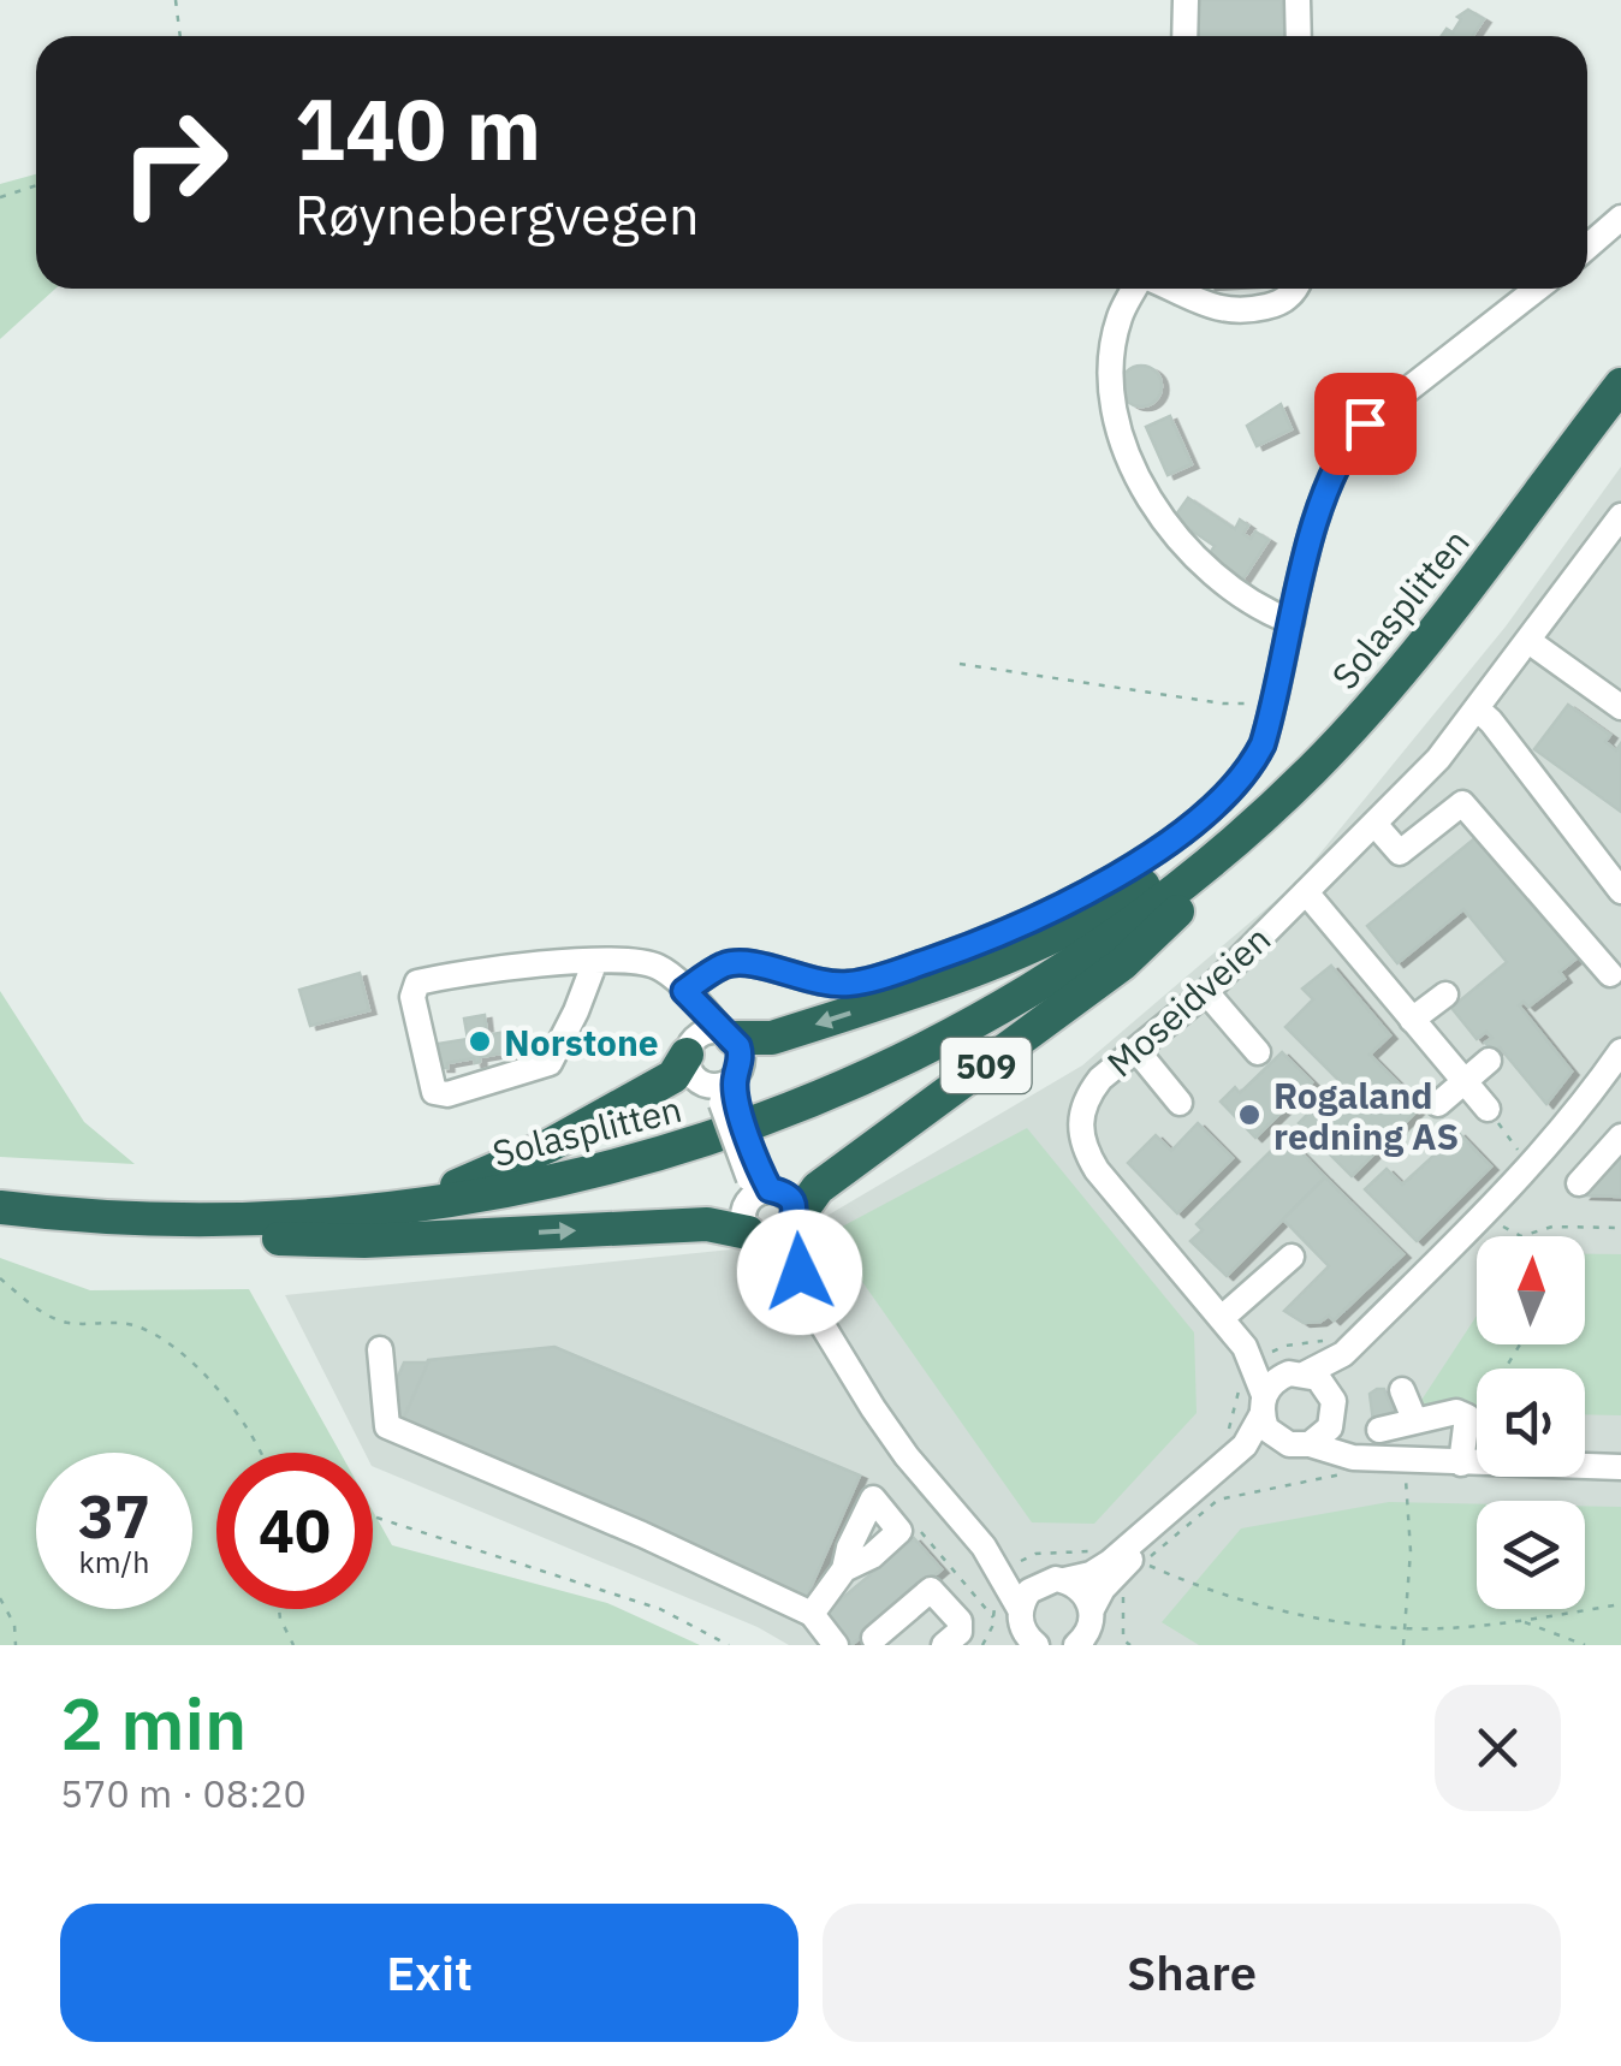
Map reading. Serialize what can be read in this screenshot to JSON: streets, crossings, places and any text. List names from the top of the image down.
{
  "streets": {
    "highway": ["Solasplitten", "509"],
    "street": ["Moseidveien"]
  },
  "crossings": [
    ["Solasplitten", "509"]
  ],
  "places": ["Norstone", "Rogaland redning AS"],
  "north": "top",
  "page": {
    "turn": ["140 m", "Røynebergvegen"],
    "speed": "37 km/h",
    "limit": "40",
    "heading": ["2 min", "570 m · 08:20"],
    "buttons": ["Exit", "Share"]
  }
}
